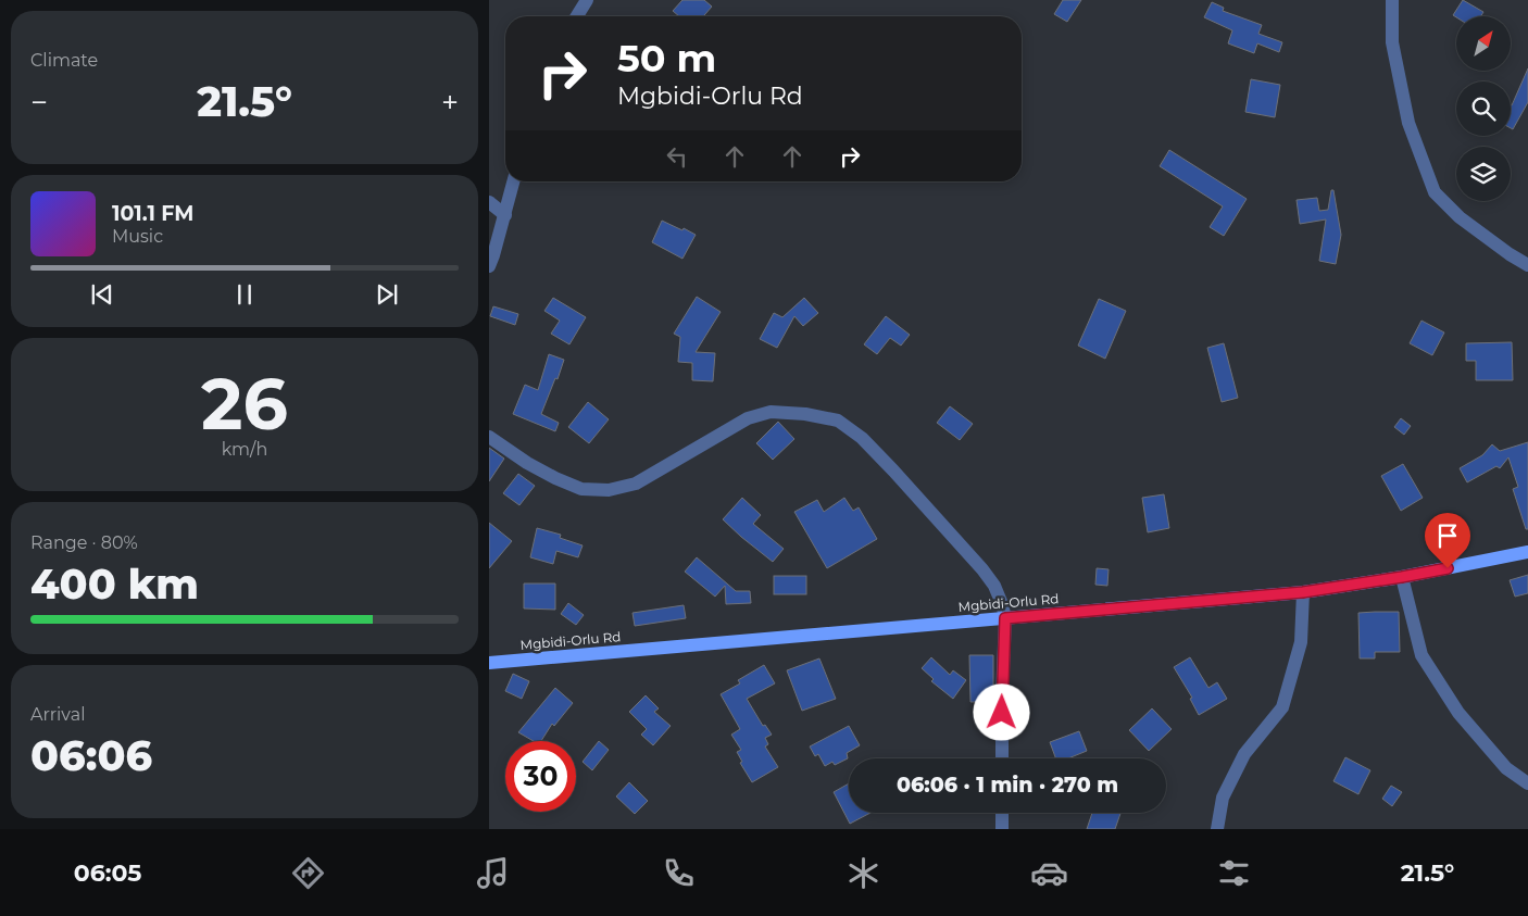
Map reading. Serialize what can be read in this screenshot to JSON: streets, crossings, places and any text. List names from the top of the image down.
{
  "streets": {
    "main road": ["Mgbidi-Orlu Rd"]
  },
  "north": "top right",
  "page": {
    "tile": [
      "Climate",
      ["26", "km/h"],
      ["Range · 80%", "400 km"],
      ["Arrival", "06:06"]
    ],
    "turn": ["50 m", "Mgbidi-Orlu Rd"],
    "heat": ["−", "21.5°", "+"],
    "song": ["101.1 FM", "Music"],
    "limit": "30",
    "trip": "06:06 · 1 min · 270 m",
    "tabs": ["06:05", "21.5°"]
  }
}
